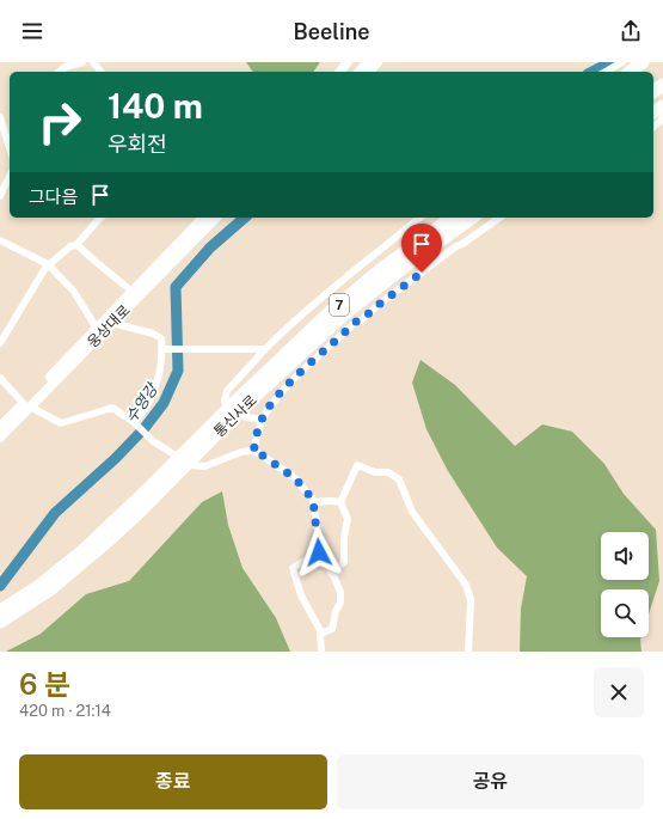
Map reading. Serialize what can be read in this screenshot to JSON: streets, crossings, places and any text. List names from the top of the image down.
{
  "streets": {
    "highway": ["7", "통신사로"],
    "main road": ["웅상대로"]
  },
  "water": ["수영강"],
  "page": {
    "header": "Beeline",
    "turn": ["140 m", "우회전"],
    "then": "그다음",
    "heading": ["6 분", "420 m · 21:14"],
    "buttons": ["종료", "공유"]
  }
}
